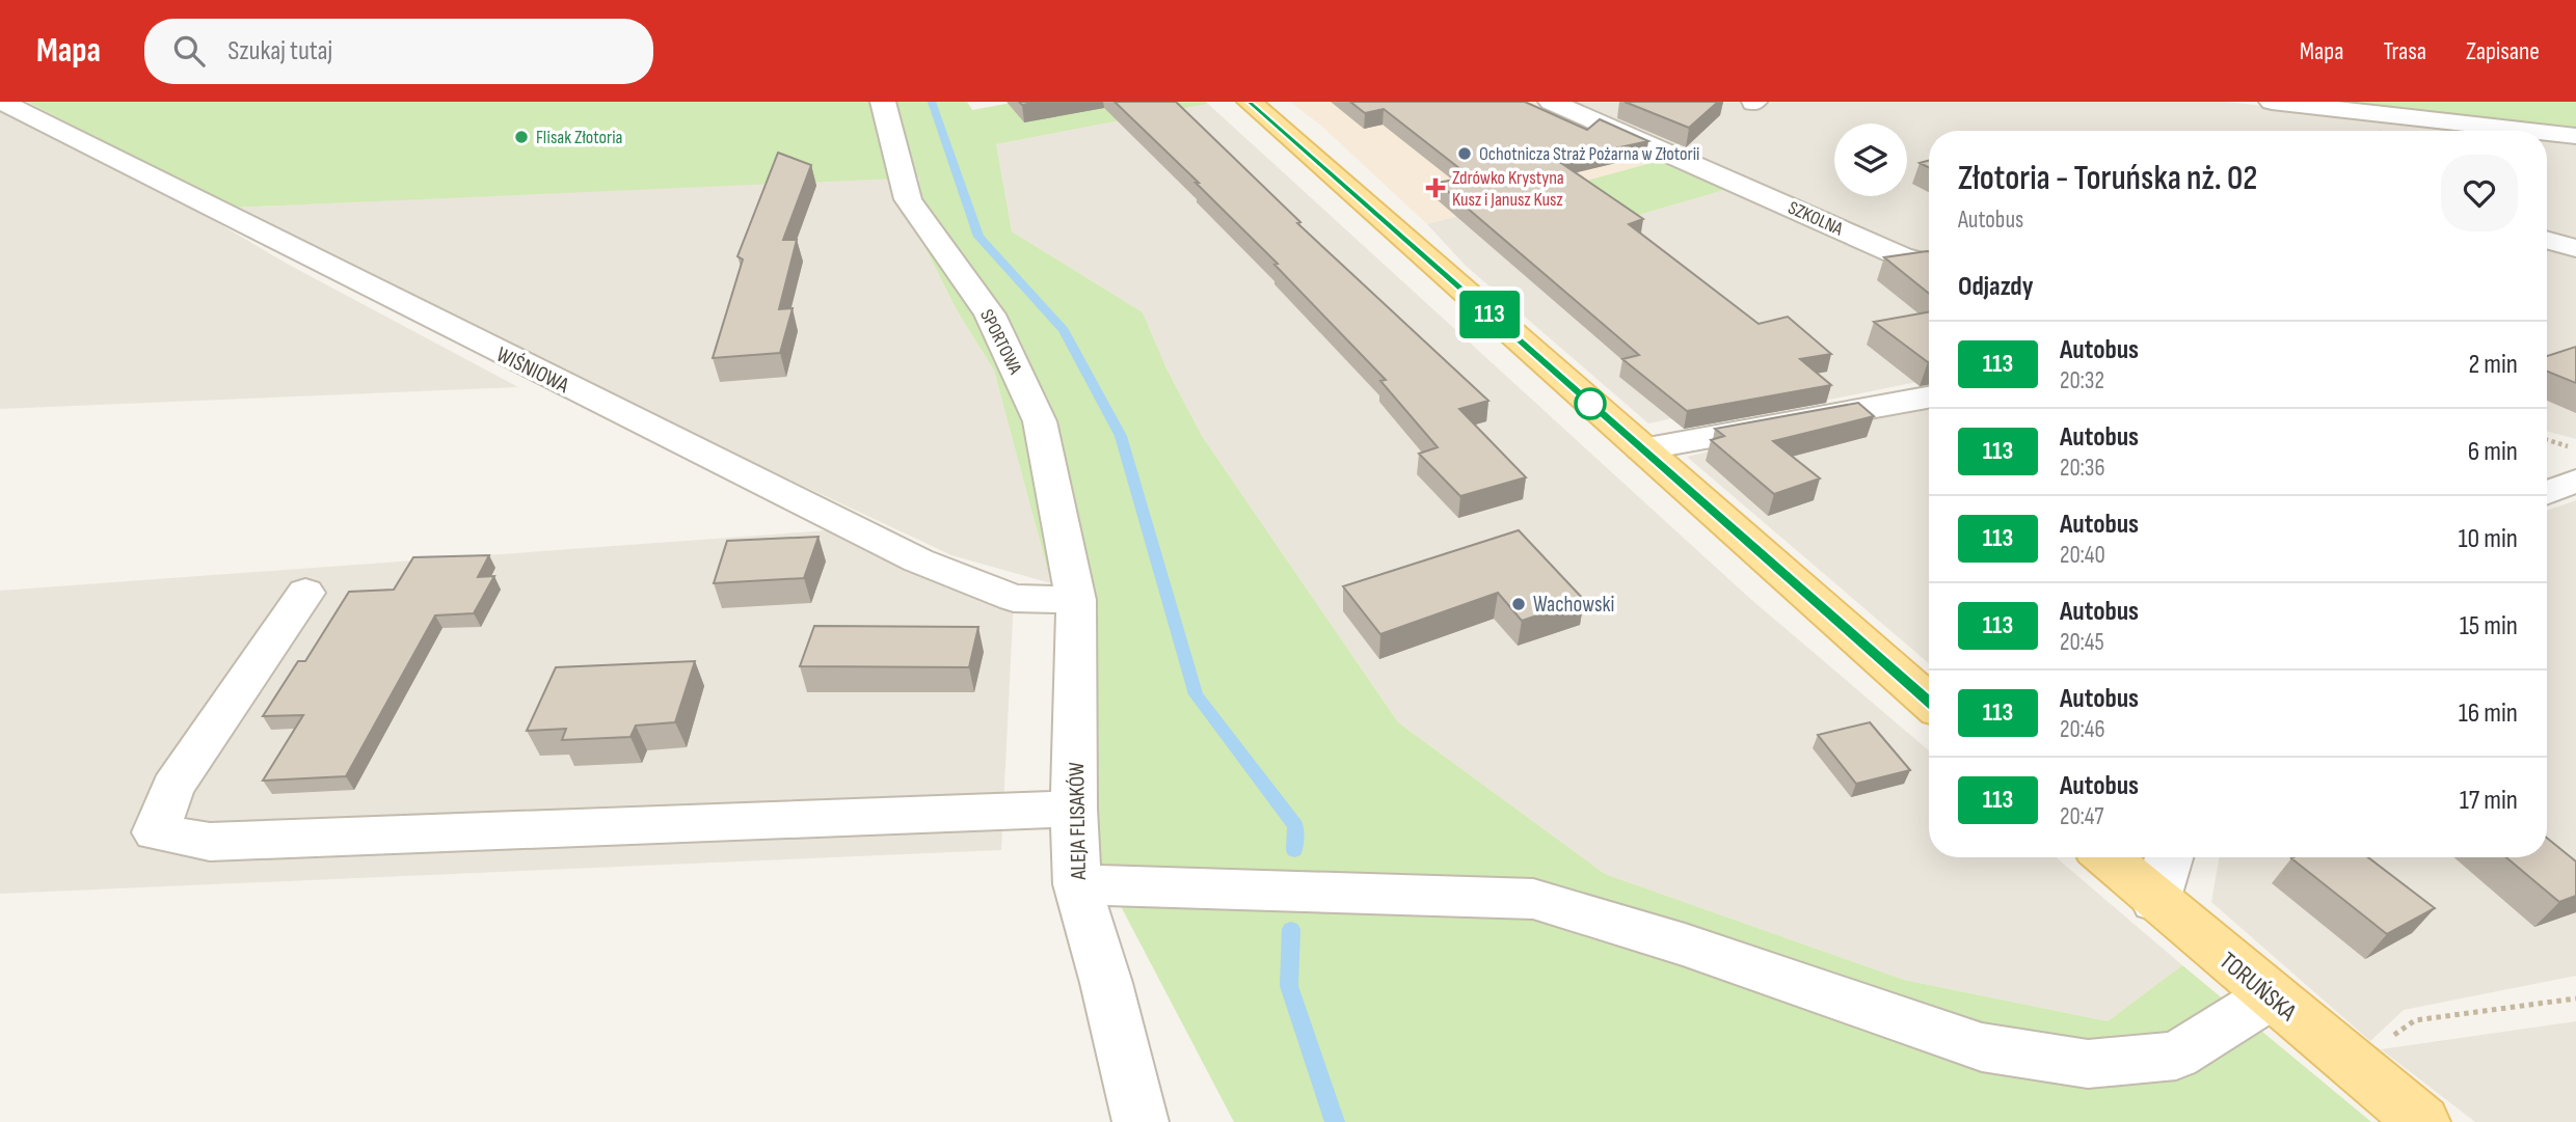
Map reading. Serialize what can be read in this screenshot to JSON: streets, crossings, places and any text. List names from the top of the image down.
{
  "streets": {
    "main road": ["TORUŃSKA"],
    "street": [
      "SZKOLNA",
      "SPORTOWA",
      "WIŚNIOWA",
      "ALEJA FLISAKÓW"
    ]
  },
  "crossings": [
    ["SPORTOWA", "WIŚNIOWA"],
    ["SPORTOWA", "ALEJA FLISAKÓW"],
    ["WIŚNIOWA", "ALEJA FLISAKÓW"]
  ],
  "places": {
    "other": ["Flisak Złotoria", "Ochotnicza Straż Pożarna w Złotorii", "Wachowski"],
    "health": ["Zdrówko Krystyna Kusz i Janusz Kusz"]
  },
  "lines": ["bus line 113"],
  "page": {
    "header": "Mapa",
    "search": "Szukaj tutaj",
    "nav": ["Mapa", "Trasa", "Zapisane"],
    "on_map": "113",
    "heading": [
      ["Złotoria - Toruńska nż. 02", "Autobus"],
      "Odjazdy"
    ],
    "list": [
      {
        "mark": "113",
        "name": "Autobus",
        "note": "20:32",
        "value": "2 min"
      },
      {
        "mark": "113",
        "name": "Autobus",
        "note": "20:36",
        "value": "6 min"
      },
      {
        "mark": "113",
        "name": "Autobus",
        "note": "20:40",
        "value": "10 min"
      },
      {
        "mark": "113",
        "name": "Autobus",
        "note": "20:45",
        "value": "15 min"
      },
      {
        "mark": "113",
        "name": "Autobus",
        "note": "20:46",
        "value": "16 min"
      },
      {
        "mark": "113",
        "name": "Autobus",
        "note": "20:47",
        "value": "17 min"
      }
    ]
  }
}
